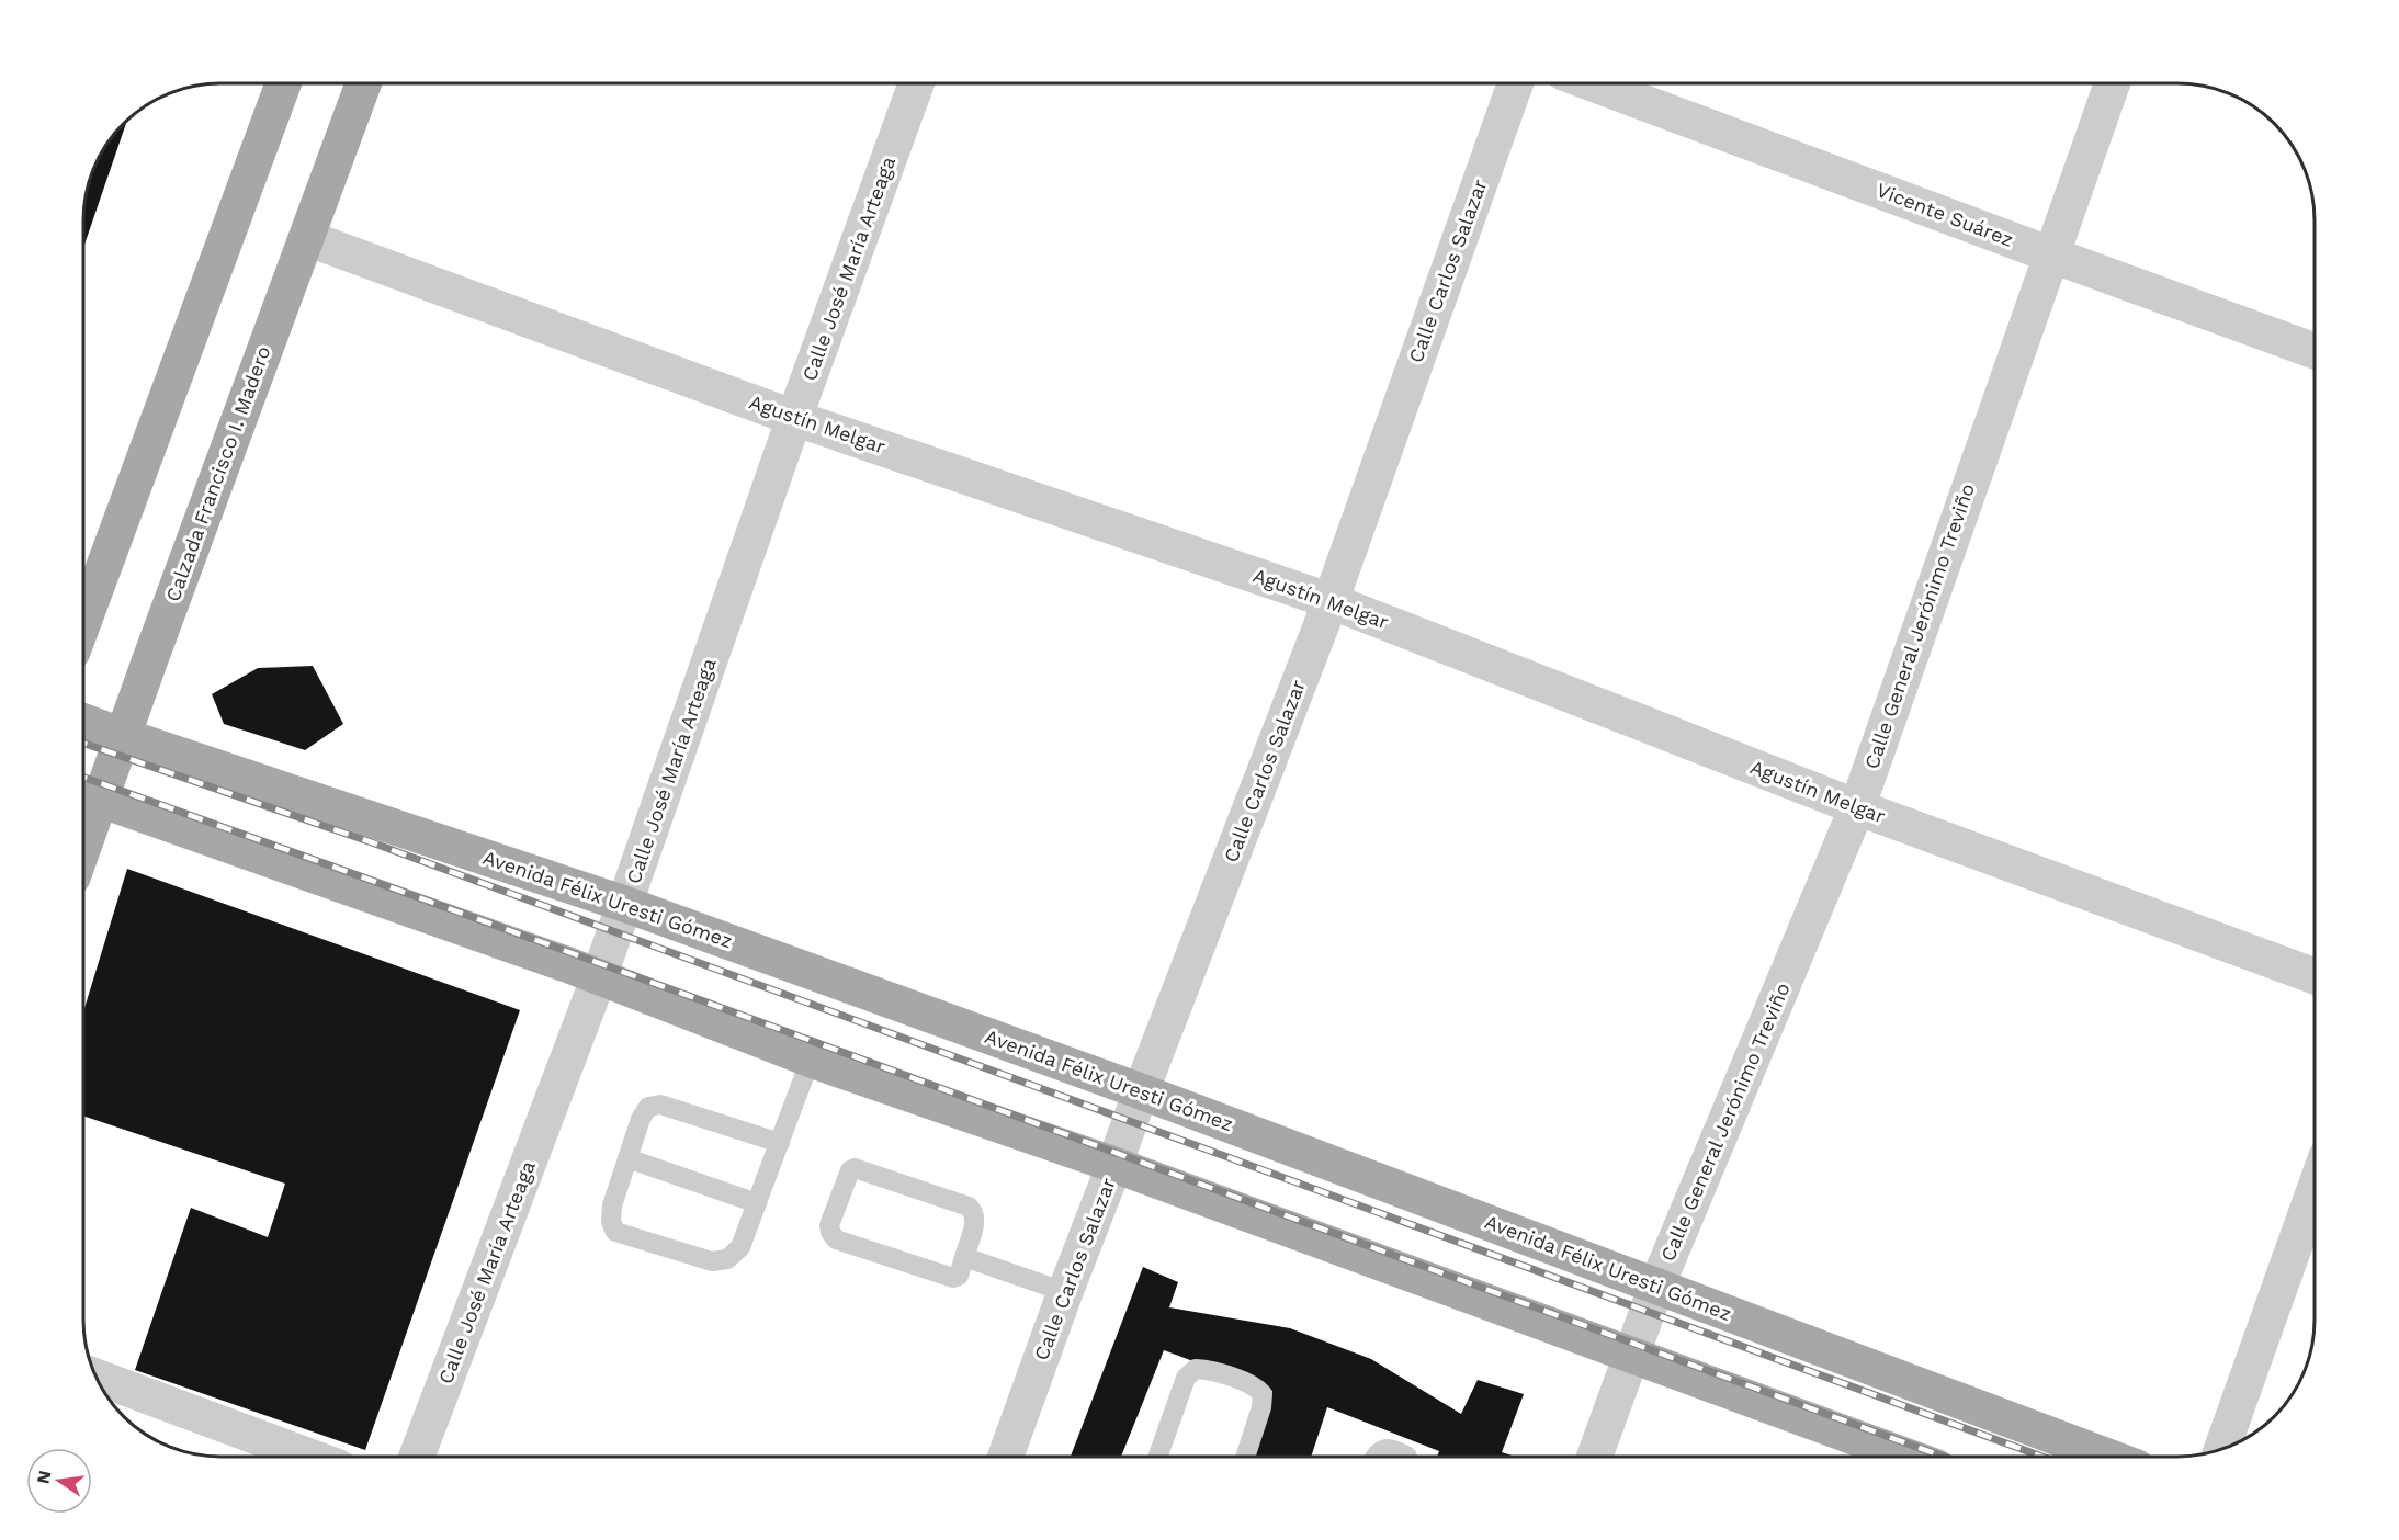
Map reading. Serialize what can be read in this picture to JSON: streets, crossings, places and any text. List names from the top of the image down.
{
  "streets": {
    "main road": ["Calzada Francisco I. Madero", "Avenida Félix Uresti Gómez"],
    "street": [
      "Vicente Suárez",
      "Calle José María Arteaga",
      "Calle Carlos Salazar",
      "Agustín Melgar",
      "Calle General Jerónimo Treviño"
    ]
  },
  "crossings": [
    ["Vicente Suárez", "Calle General Jerónimo Treviño"],
    ["Calle José María Arteaga", "Agustín Melgar"],
    ["Calle José María Arteaga", "Avenida Félix Uresti Gómez"],
    ["Calle Carlos Salazar", "Agustín Melgar"],
    ["Calle Carlos Salazar", "Avenida Félix Uresti Gómez"],
    ["Agustín Melgar", "Calzada Francisco I. Madero"],
    ["Agustín Melgar", "Calle General Jerónimo Treviño"],
    ["Calzada Francisco I. Madero", "Avenida Félix Uresti Gómez"],
    ["Calle General Jerónimo Treviño", "Avenida Félix Uresti Gómez"]
  ],
  "north": "left"
}
